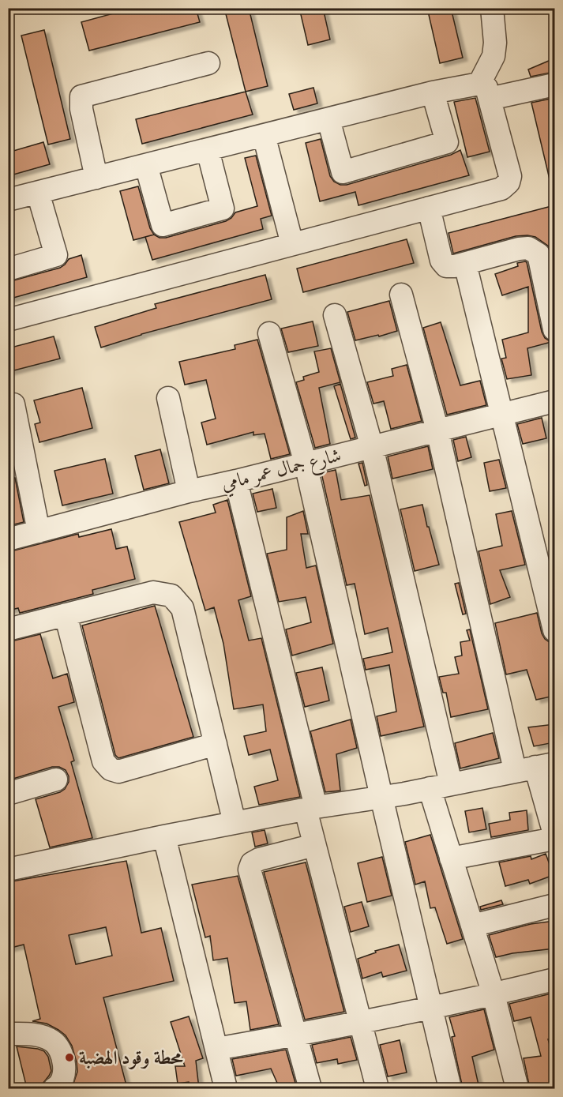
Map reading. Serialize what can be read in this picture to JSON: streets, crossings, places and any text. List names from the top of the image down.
{
  "streets": {
    "street": ["شارع جمال عمر مامي"]
  },
  "places": ["محطة وقود الهضبة"]
}
